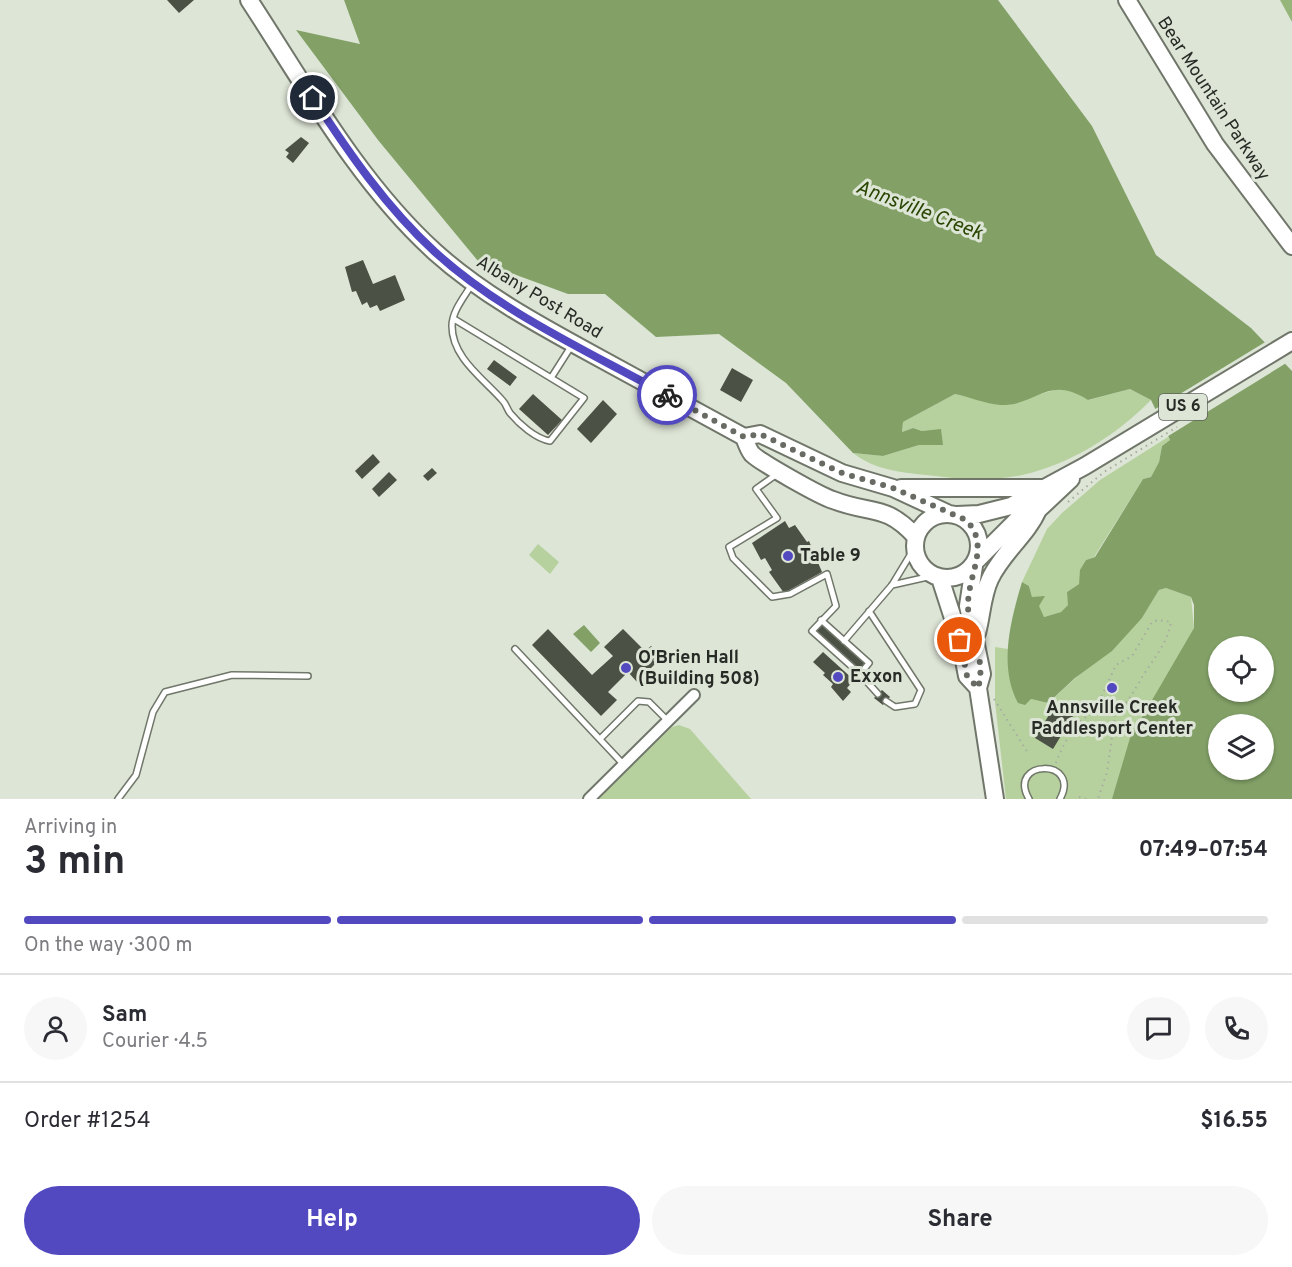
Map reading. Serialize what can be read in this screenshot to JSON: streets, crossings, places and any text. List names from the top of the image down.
{
  "streets": {
    "highway": ["Bear Mountain Parkway", "Albany Post Road", "US 6"]
  },
  "crossings": [
    ["Albany Post Road", "US 6"]
  ],
  "water": ["Annsville Creek"],
  "places": [
    "Table 9",
    "O'Brien Hall (Building 508)",
    "Exxon",
    "Annsville Creek Paddlesport Center"
  ],
  "page": {
    "heading": ["3 min", "Arriving in", "07:49–07:54"],
    "panel": [
      "Sam",
      "Courier · 4.5",
      "Order #1254",
      "$16.55"
    ],
    "bar": "On the way · 300 m",
    "buttons": ["Help", "Share"]
  }
}
